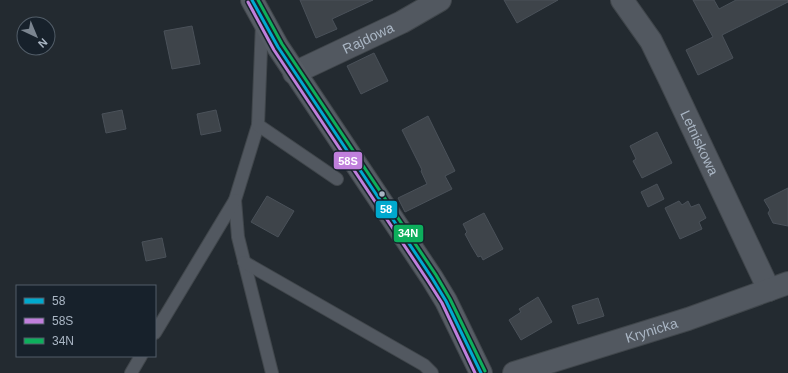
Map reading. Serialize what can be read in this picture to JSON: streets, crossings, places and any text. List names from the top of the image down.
{
  "streets": {
    "street": ["Rajdowa", "Letniskowa", "Krynicka"]
  },
  "crossings": [
    ["Letniskowa", "Krynicka"]
  ],
  "lines": ["transit line 58", "transit line 34N", "transit line 58S"],
  "legend": ["58", "58S", "34N"],
  "north": "bottom right"
}
